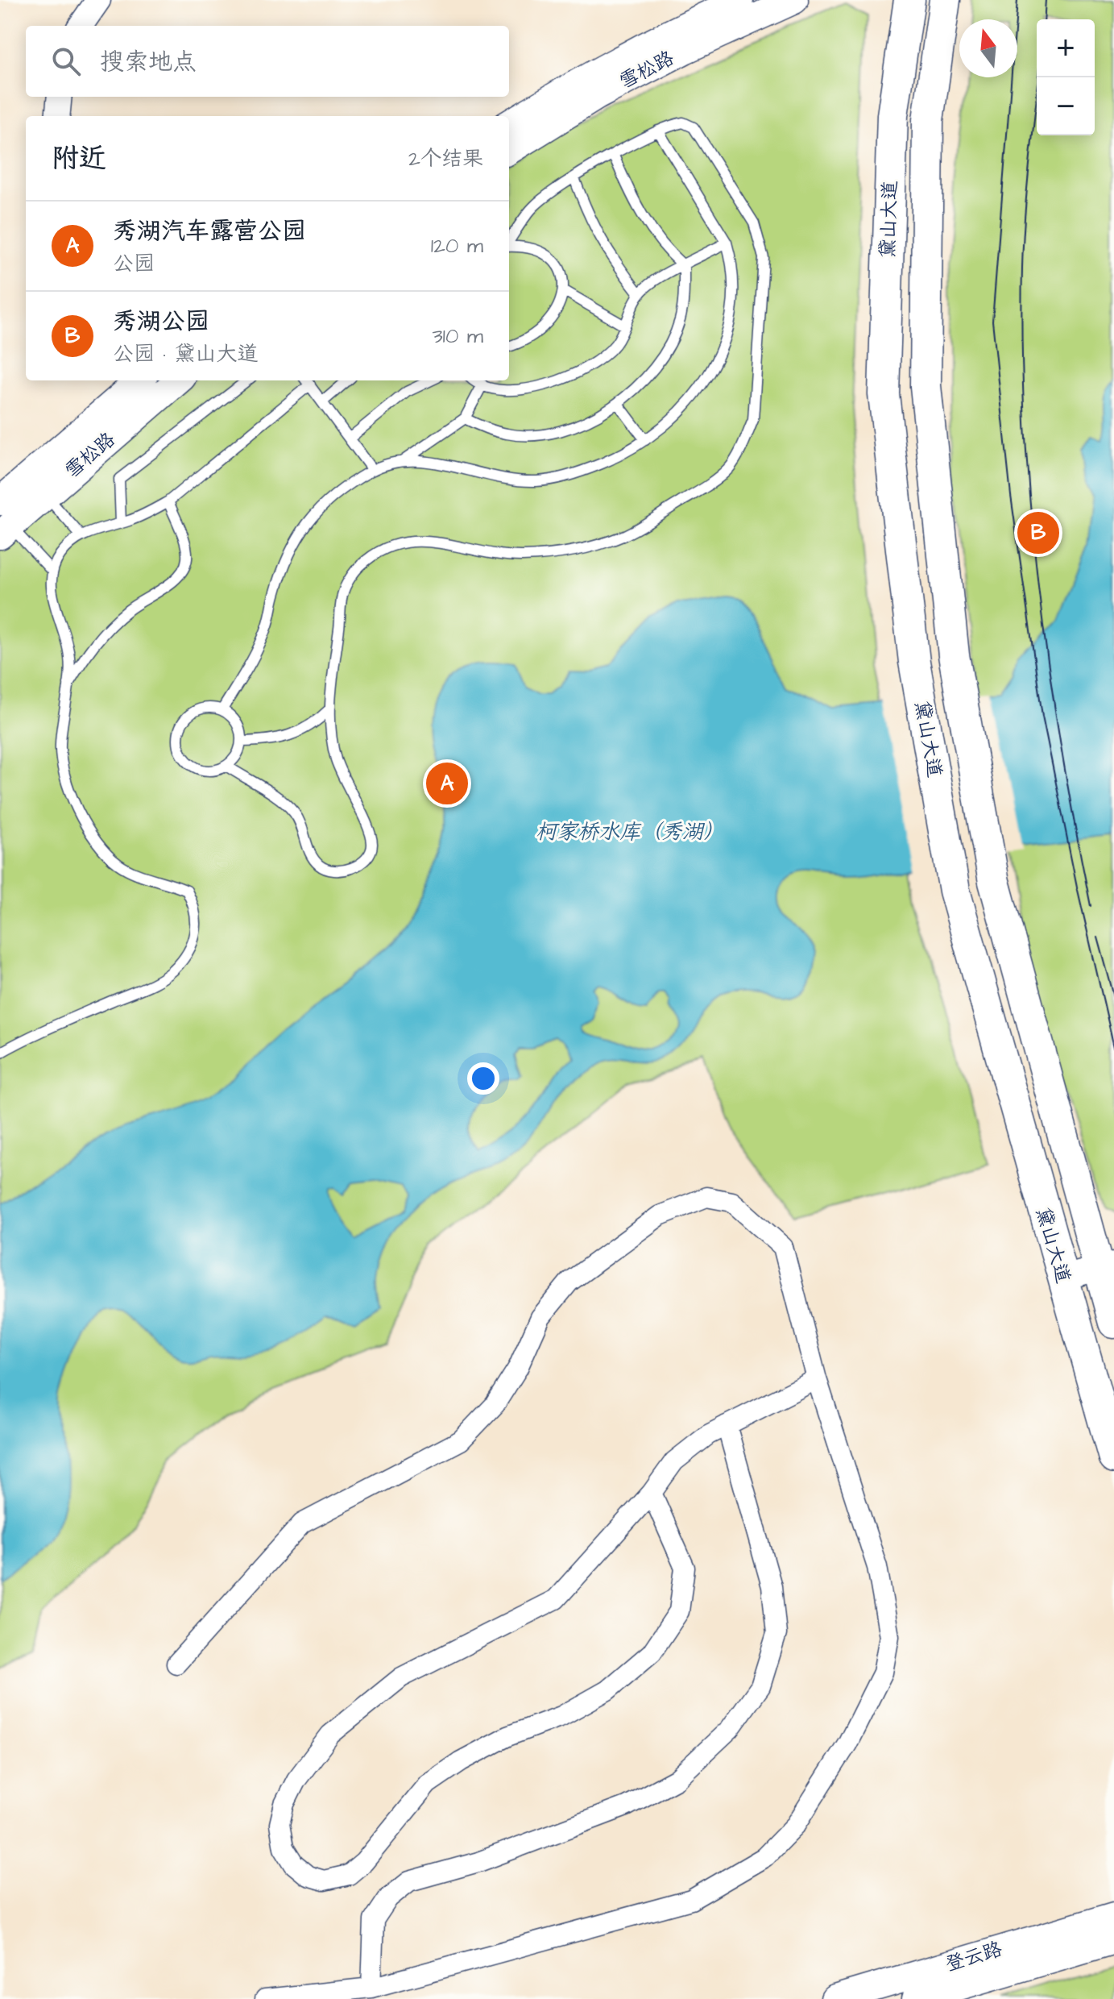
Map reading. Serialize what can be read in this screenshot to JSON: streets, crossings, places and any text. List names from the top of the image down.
{
  "streets": {
    "main road": ["雪松路", "黛山大道", "登云路"]
  },
  "water": ["柯家桥水库（秀湖）"],
  "north": "top",
  "page": {
    "map_buttons": ["+", "−"],
    "search": "搜索地点",
    "heading": ["附近", "2个结果"],
    "list": [
      {
        "mark": "A",
        "name": "秀湖汽车露营公园",
        "note": "公园",
        "value": "120 m"
      },
      {
        "mark": "B",
        "name": "秀湖公园",
        "note": "公园 · 黛山大道",
        "value": "310 m"
      }
    ],
    "pins": ["B", "A"]
  }
}
